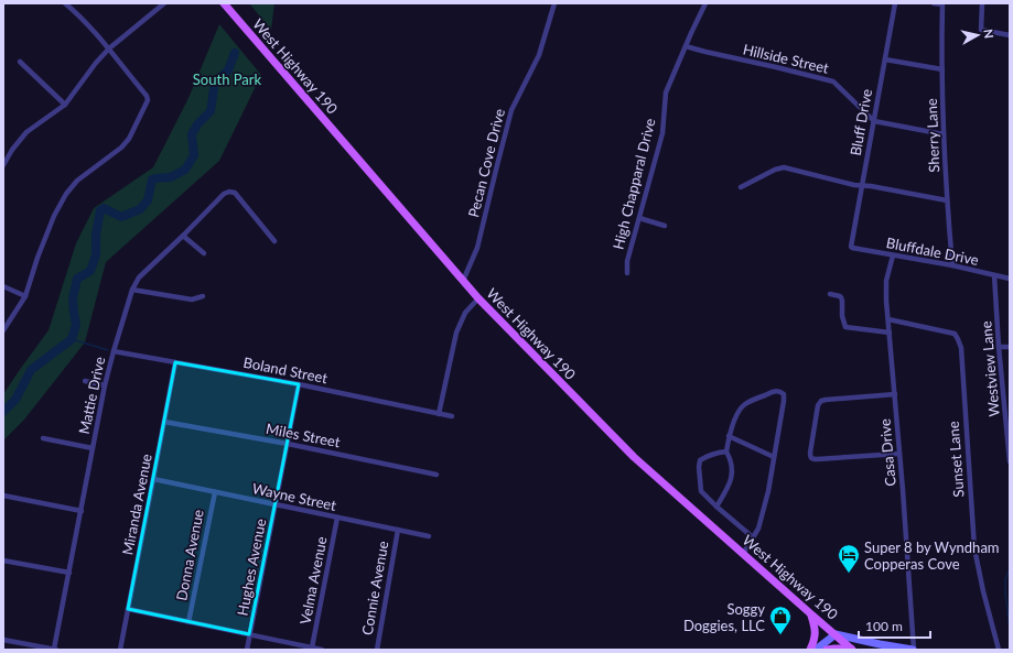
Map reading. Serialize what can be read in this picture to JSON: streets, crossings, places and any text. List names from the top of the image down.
{
  "streets": {
    "main road": ["West Highway 190"],
    "street": [
      "Hillside Street",
      "Bluff Drive",
      "Sherry Lane",
      "Pecan Cove Drive",
      "High Chapparal Drive",
      "Bluffdale Drive",
      "Westview Lane",
      "Boland Street",
      "Mattie Drive",
      "Miles Street",
      "Casa Drive",
      "Sunset Lane",
      "Wayne Street",
      "Miranda Avenue",
      "Donna Avenue",
      "Hughes Avenue",
      "Velma Avenue",
      "Connie Avenue"
    ]
  },
  "crossings": [
    ["Hillside Street", "Bluff Drive"],
    ["Hillside Street", "High Chapparal Drive"],
    ["West Highway 190", "Pecan Cove Drive"],
    ["Bluff Drive", "Bluffdale Drive"],
    ["Sherry Lane", "Bluffdale Drive"],
    ["Bluffdale Drive", "Westview Lane"],
    ["Bluffdale Drive", "Casa Drive"],
    ["Boland Street", "Mattie Drive"],
    ["Boland Street", "Miranda Avenue"],
    ["Boland Street", "Hughes Avenue"],
    ["Miles Street", "Miranda Avenue"],
    ["Miles Street", "Hughes Avenue"],
    ["Casa Drive", "Sunset Lane"],
    ["Wayne Street", "Miranda Avenue"],
    ["Wayne Street", "Donna Avenue"],
    ["Wayne Street", "Hughes Avenue"],
    ["Wayne Street", "Velma Avenue"],
    ["Wayne Street", "Connie Avenue"]
  ],
  "parks": ["South Park"],
  "places": {
    "hotel": ["Super 8 by Wyndham Copperas Cove"],
    "shop": ["Soggy Doggies, LLC"]
  },
  "scale_bar": "100 m",
  "north": "right"
}
